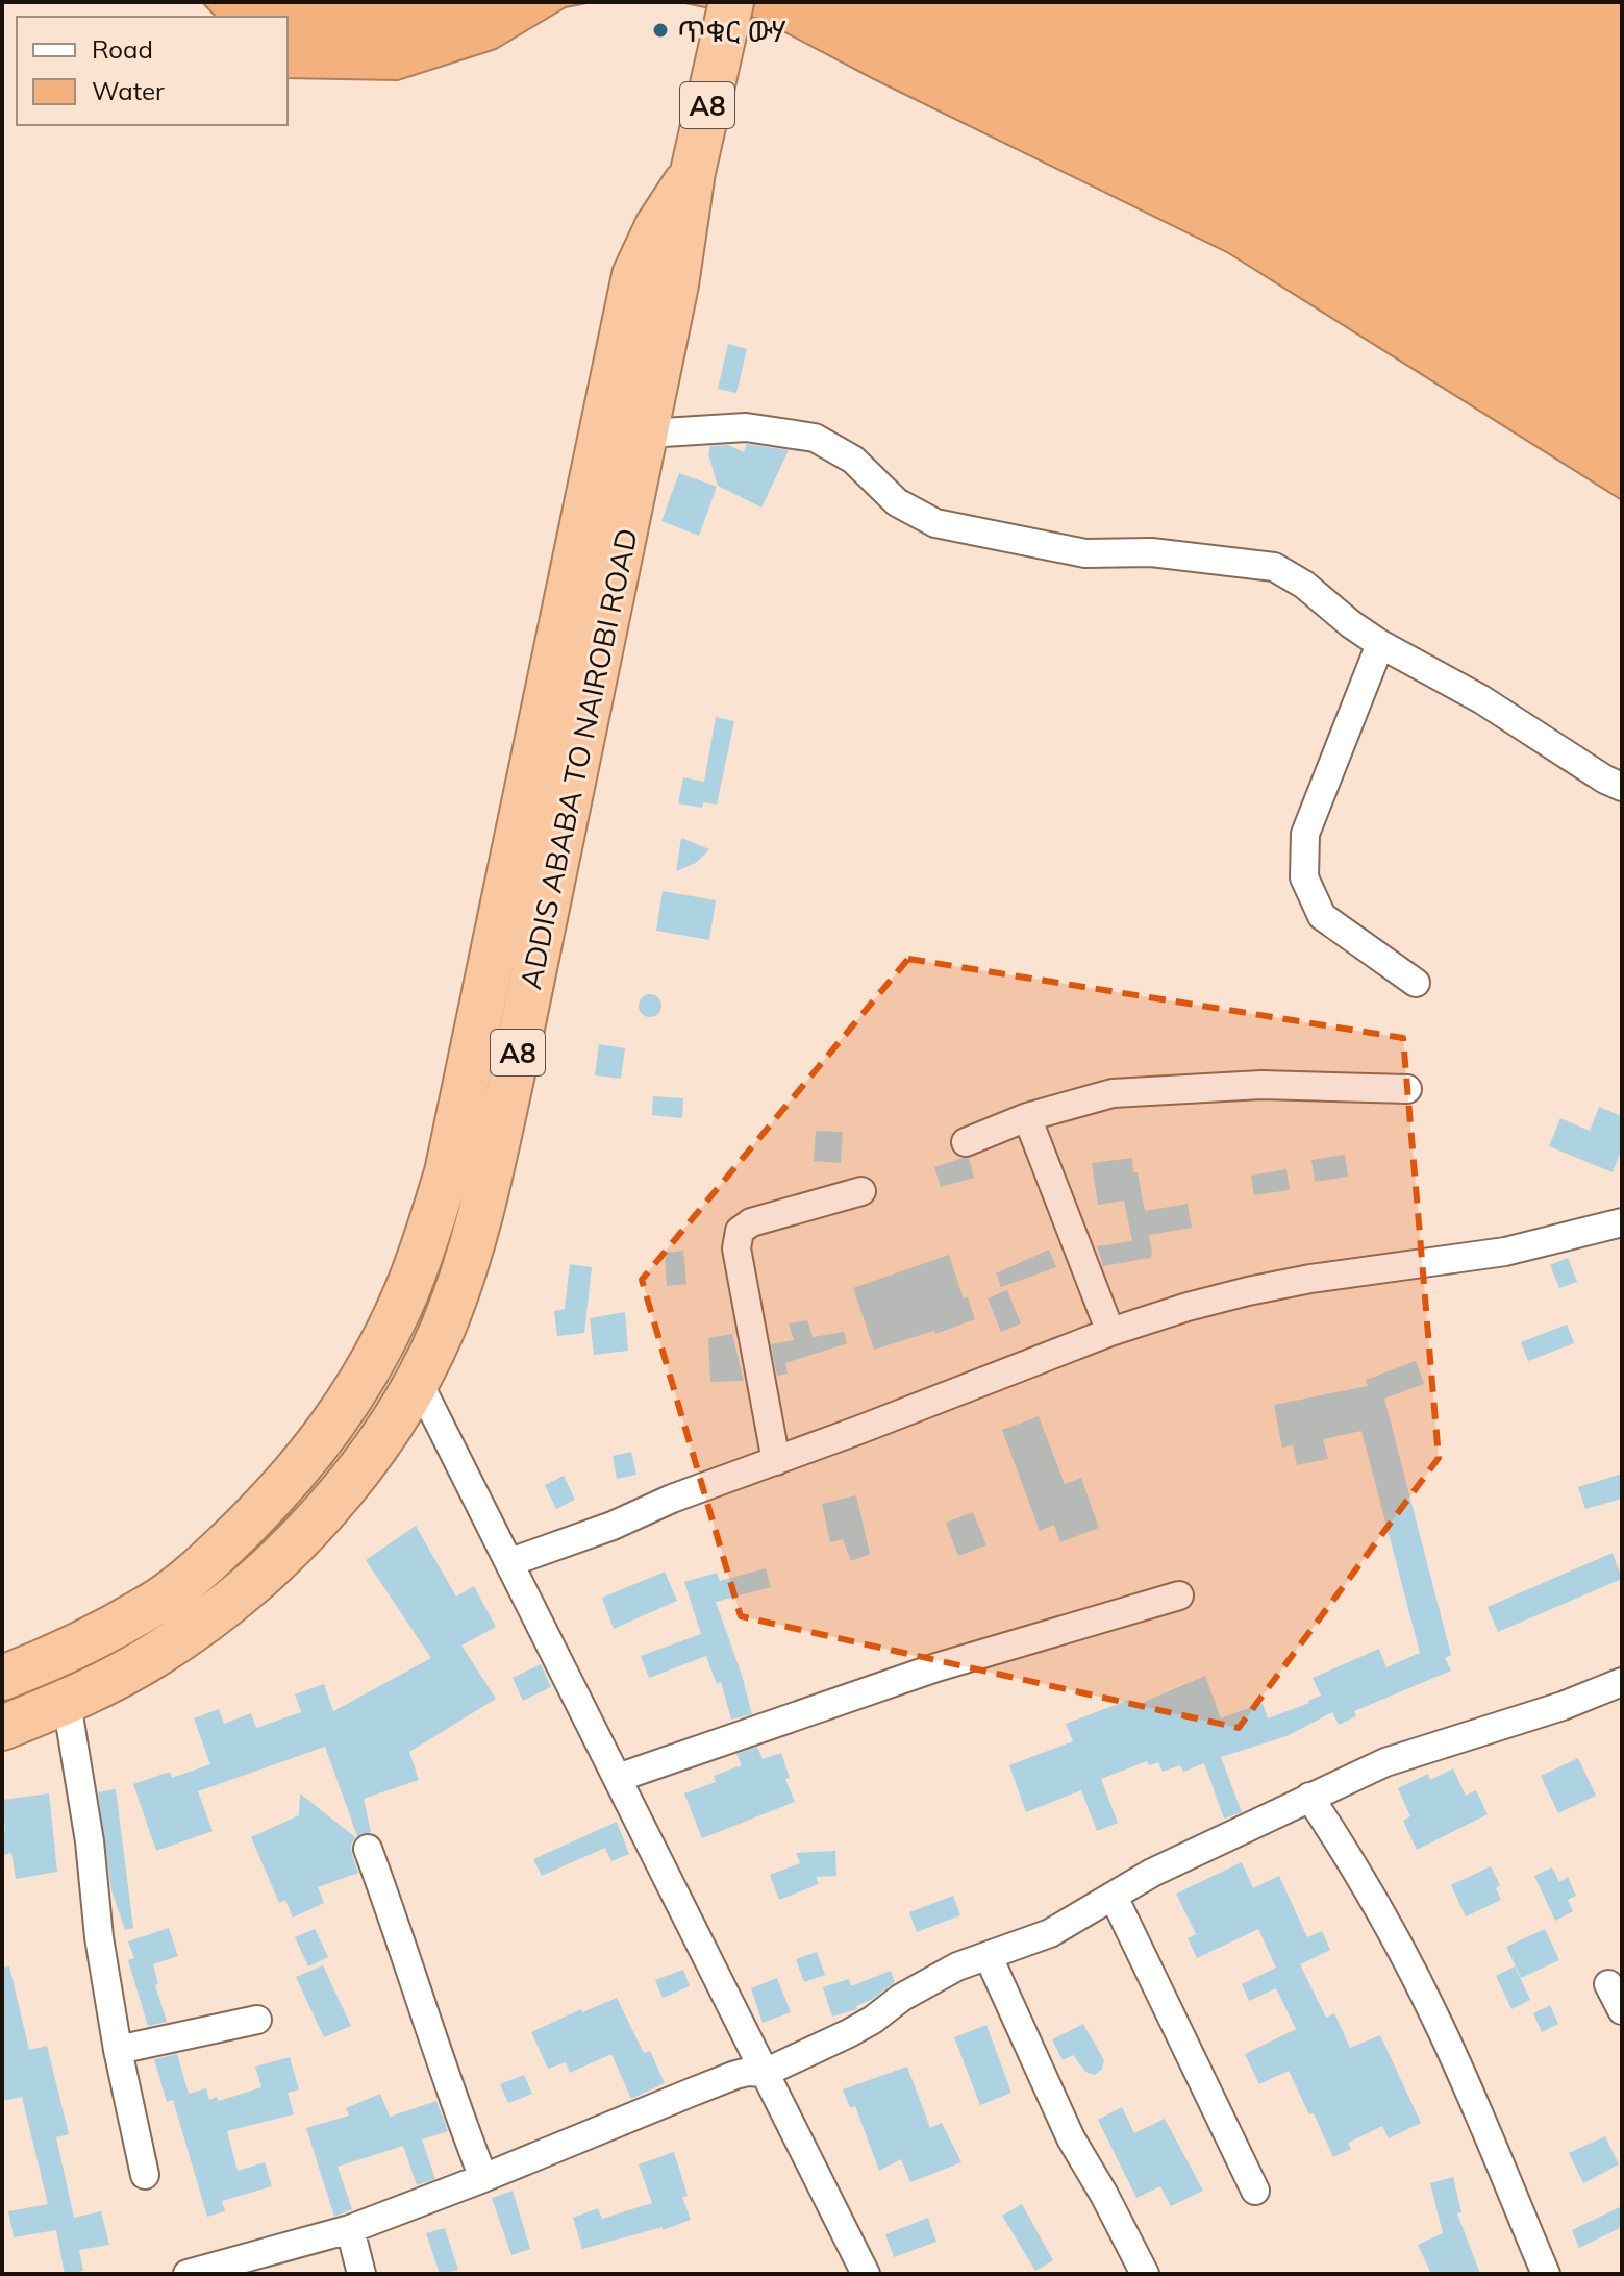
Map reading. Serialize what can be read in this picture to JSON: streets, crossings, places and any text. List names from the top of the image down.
{
  "streets": {
    "highway": ["A8", "ADDIS ABABA TO NAIROBI ROAD"]
  },
  "places": ["ጥቁር ውሃ"],
  "legend": ["Road", "Water"]
}
